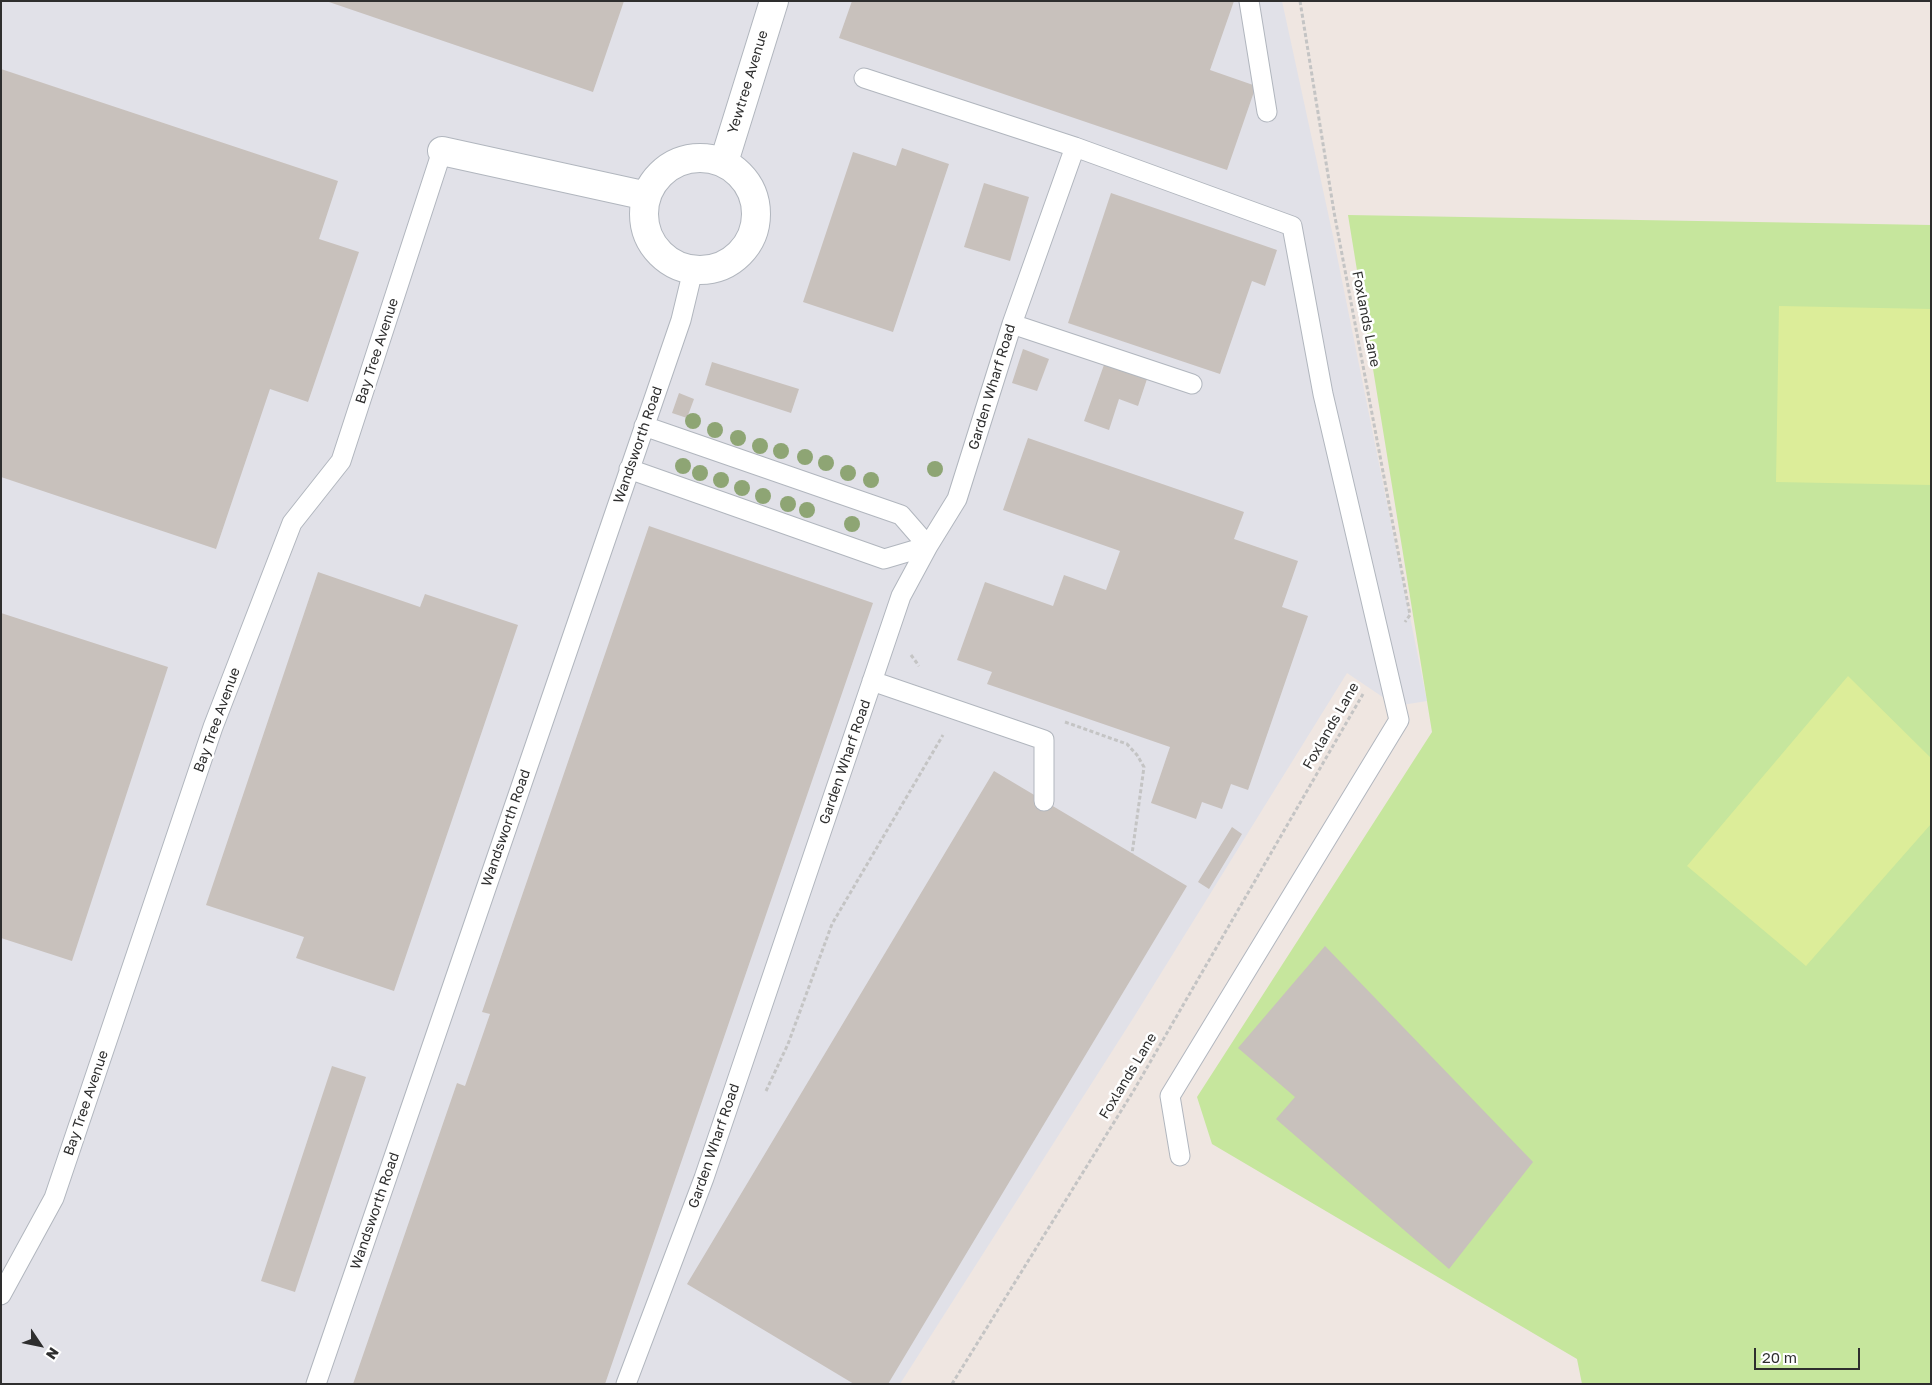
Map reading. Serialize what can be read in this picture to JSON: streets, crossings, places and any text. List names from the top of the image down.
{
  "streets": {
    "street": ["Yewtree Avenue"],
    "lane": ["Bay Tree Avenue", "Garden Wharf Road", "Wandsworth Road"],
    "path": ["Foxlands Lane"]
  },
  "crossings": [
    ["Yewtree Avenue", "Wandsworth Road"]
  ],
  "scale_bar": "20 m",
  "north": "bottom right"
}
